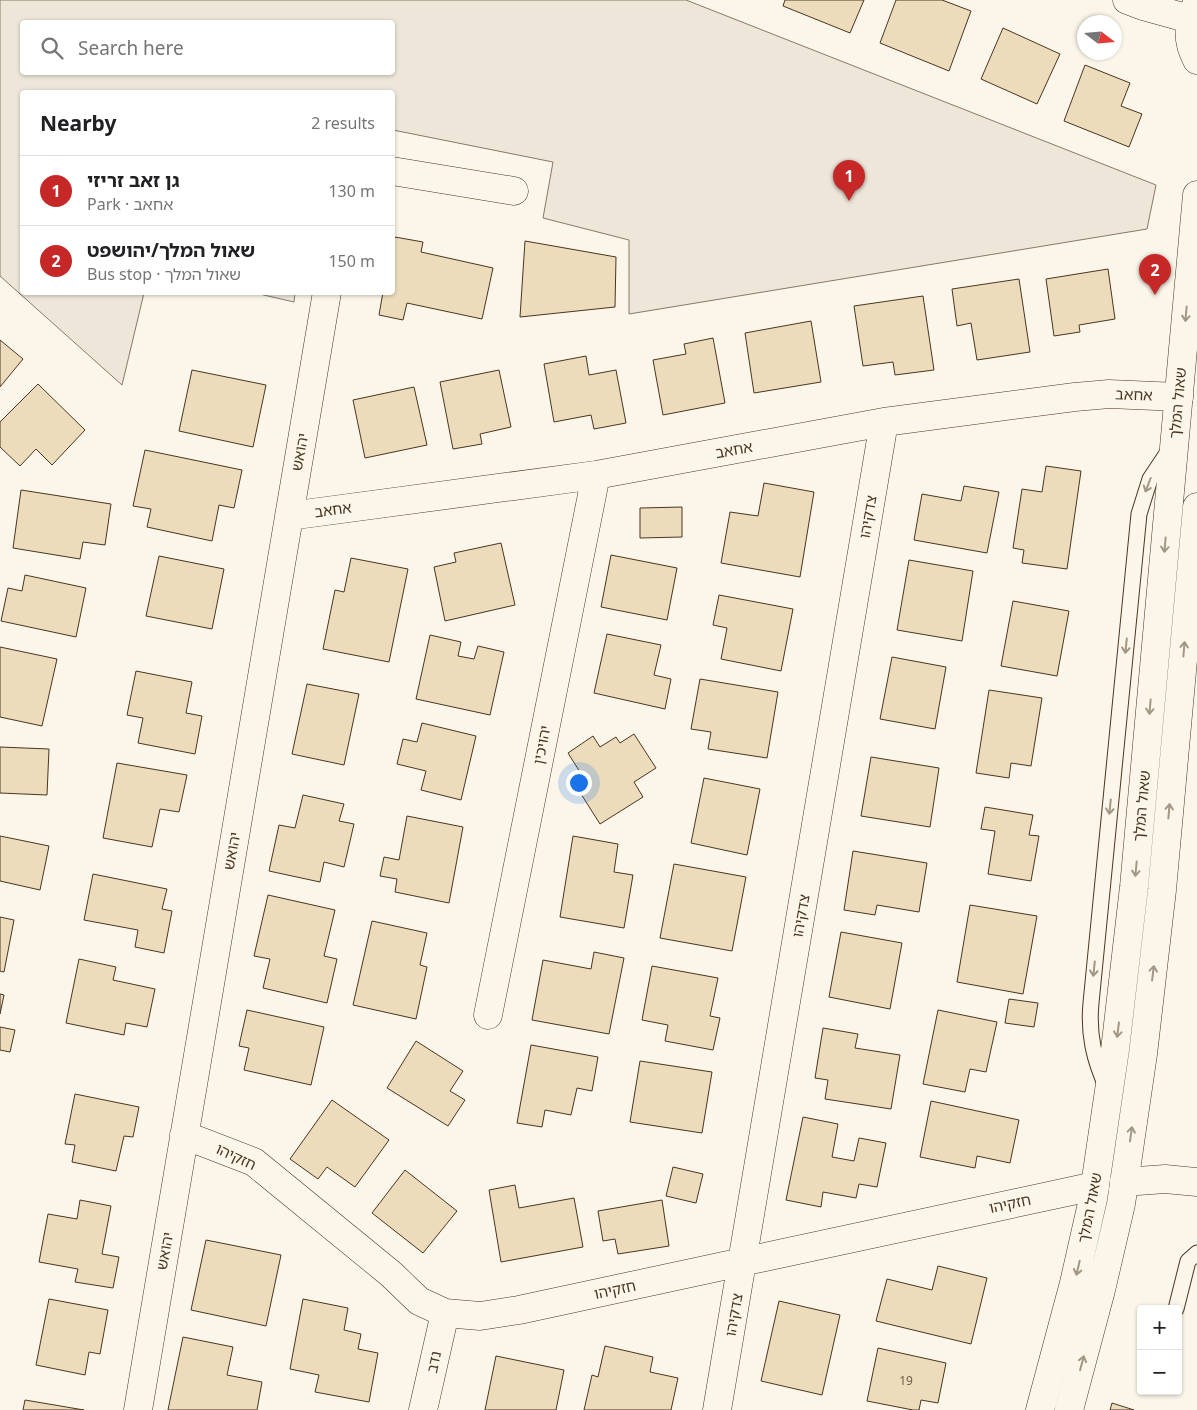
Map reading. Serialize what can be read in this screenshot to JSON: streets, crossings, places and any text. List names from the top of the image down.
{
  "streets": {
    "street": [
      "אחאב",
      "שאול המלך",
      "יהואש",
      "צדקיהו",
      "יהויכין",
      "חזקיהו",
      "נדב"
    ]
  },
  "crossings": [
    ["אחאב", "שאול המלך"],
    ["אחאב", "יהואש"],
    ["אחאב", "צדקיהו"],
    ["אחאב", "יהויכין"],
    ["שאול המלך", "חזקיהו"],
    ["יהואש", "חזקיהו"],
    ["צדקיהו", "חזקיהו"],
    ["חזקיהו", "נדב"]
  ],
  "house_numbers": ["19"],
  "north": "right",
  "page": {
    "search": "Search here",
    "heading": ["Nearby", "2 results"],
    "list": [
      {
        "mark": "1",
        "name": "גן זאב זריזי",
        "note": "Park · אחאב",
        "value": "130 m"
      },
      {
        "mark": "2",
        "name": "שאול המלך/יהושפט",
        "note": "Bus stop · שאול המלך",
        "value": "150 m"
      }
    ],
    "pins": ["1", "2"],
    "map_buttons": ["+", "−"]
  }
}
